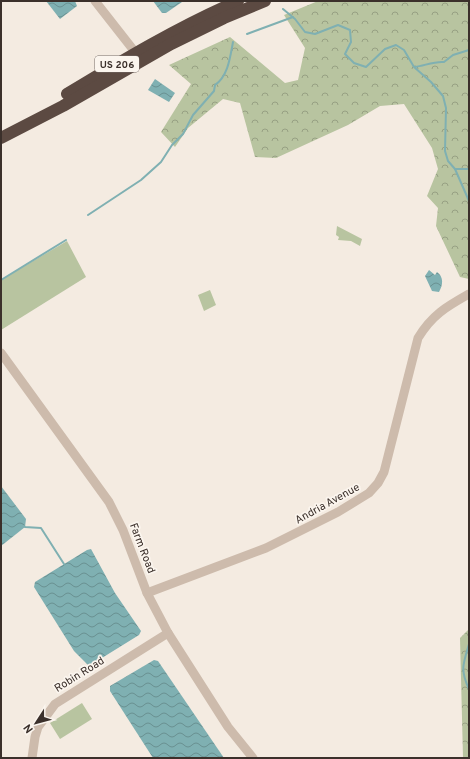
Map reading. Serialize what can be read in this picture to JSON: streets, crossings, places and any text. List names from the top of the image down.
{
  "streets": {
    "highway": ["US 206"],
    "street": ["Andria Avenue", "Farm Road", "Robin Road"]
  },
  "crossings": [
    ["Andria Avenue", "Farm Road"],
    ["Farm Road", "Robin Road"]
  ],
  "north": "bottom left"
}
